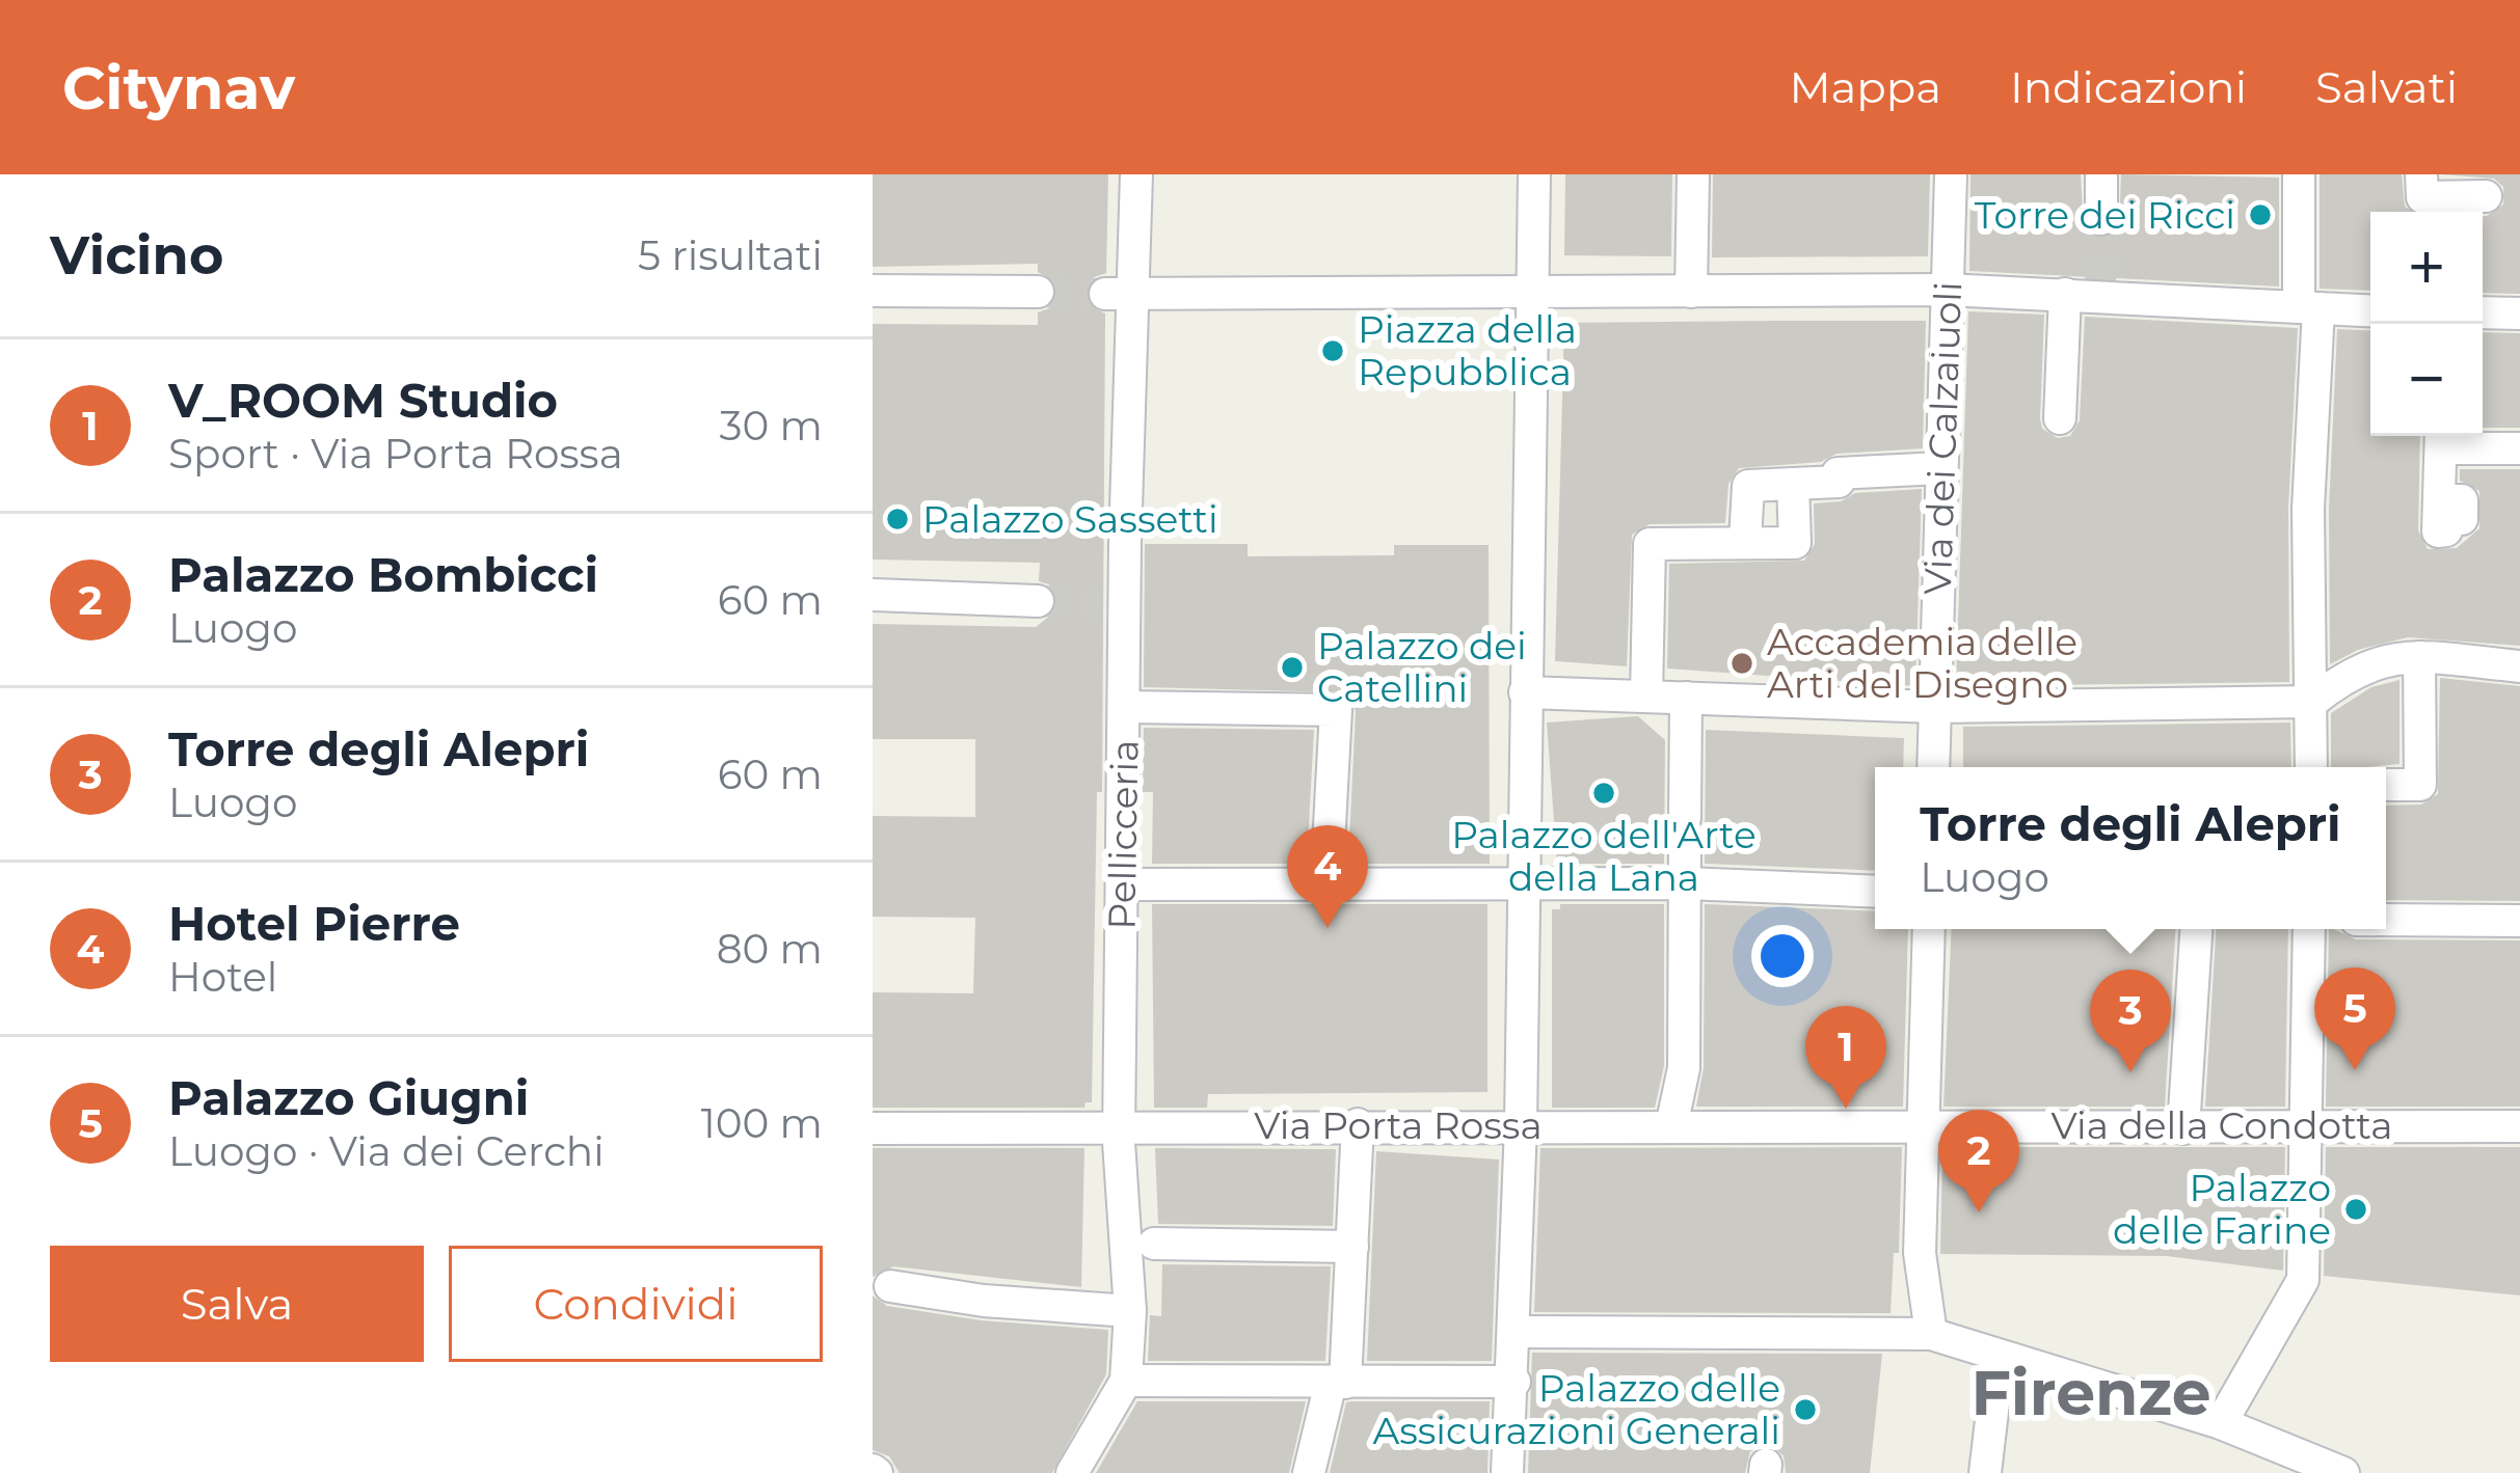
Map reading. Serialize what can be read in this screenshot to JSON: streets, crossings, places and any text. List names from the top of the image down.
{
  "streets": {
    "street": [
      "Via dei Calzaiuoli",
      "Pellicceria",
      "Via Porta Rossa",
      "Via della Condotta"
    ]
  },
  "crossings": [
    ["Pellicceria", "Via Porta Rossa"],
    ["Via Porta Rossa", "Via della Condotta"]
  ],
  "districts": ["Firenze"],
  "places": [
    "Torre dei Ricci",
    "Piazza della Repubblica",
    "Palazzo Sassetti",
    "Accademia delle Arti del Disegno",
    "Palazzo dei Catellini",
    "Palazzo dell'Arte della Lana",
    "Palazzo delle Farine",
    "Palazzo delle Assicurazioni Generali"
  ],
  "page": {
    "header": "Citynav",
    "nav": ["Mappa", "Indicazioni", "Salvati"],
    "heading": ["Vicino", "5 risultati"],
    "map_buttons": ["+", "−"],
    "list": [
      {
        "mark": "1",
        "name": "V_ROOM Studio",
        "note": "Sport · Via Porta Rossa",
        "value": "30 m"
      },
      {
        "mark": "2",
        "name": "Palazzo Bombicci",
        "note": "Luogo",
        "value": "60 m"
      },
      {
        "mark": "3",
        "name": "Torre degli Alepri",
        "note": "Luogo",
        "value": "60 m"
      },
      {
        "mark": "4",
        "name": "Hotel Pierre",
        "note": "Hotel",
        "value": "80 m"
      },
      {
        "mark": "5",
        "name": "Palazzo Giugni",
        "note": "Luogo · Via dei Cerchi",
        "value": "100 m"
      }
    ],
    "popup": ["Torre degli Alepri", "Luogo"],
    "pins": [
      "4",
      "5",
      "3",
      "1",
      "2"
    ],
    "buttons": ["Salva", "Condividi"]
  }
}
